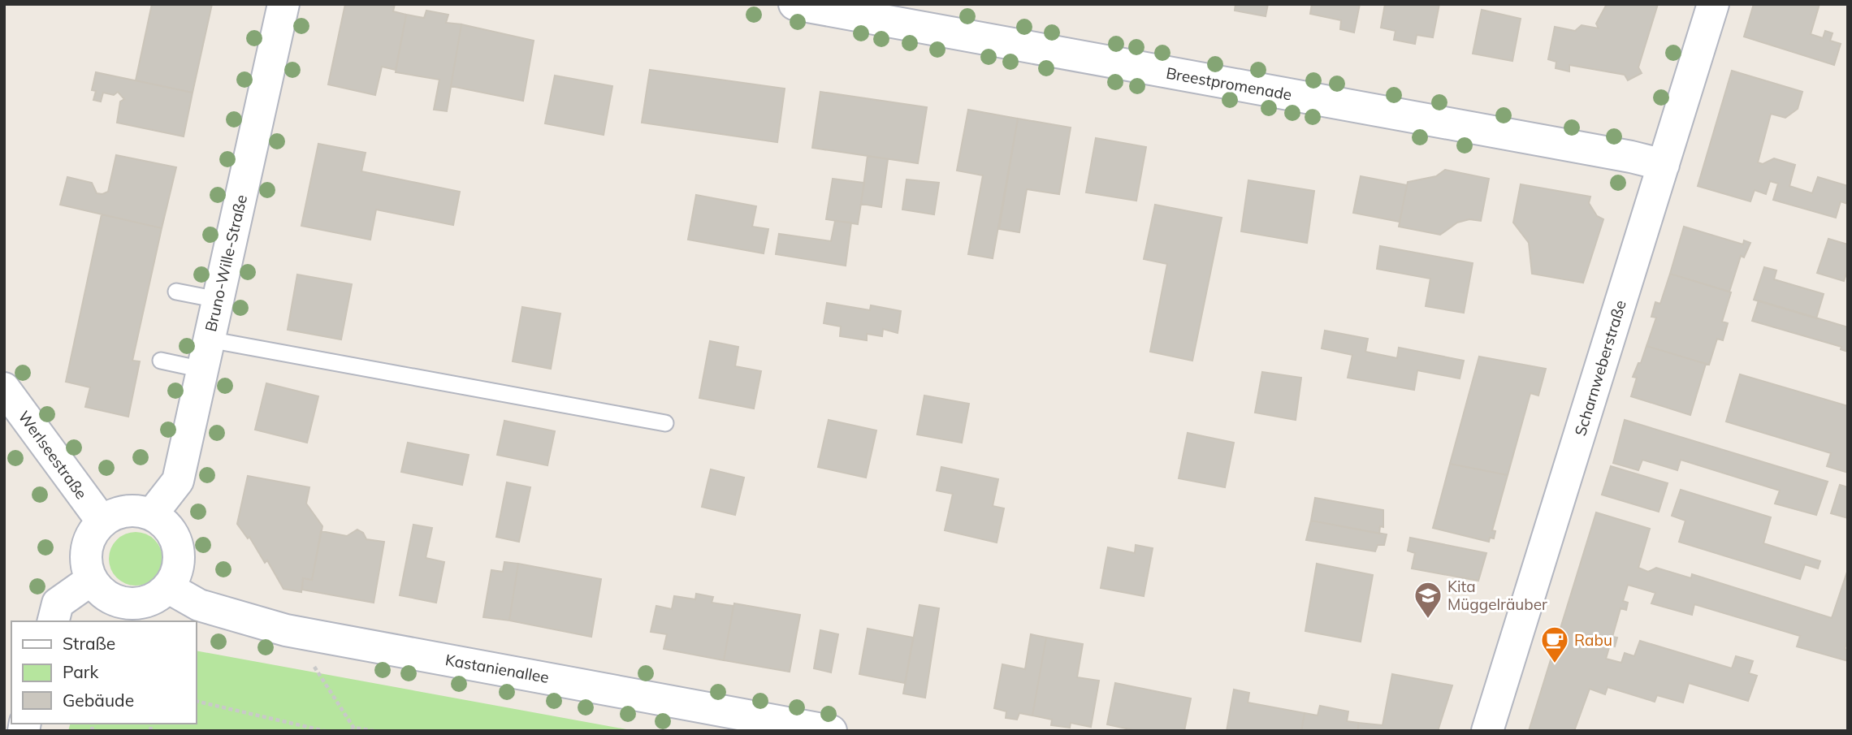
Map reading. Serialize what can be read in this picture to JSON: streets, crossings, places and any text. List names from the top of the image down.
{
  "streets": {
    "street": [
      "Breestpromenade",
      "Bruno-Wille-Straße",
      "Scharnweberstraße",
      "Werlseestraße",
      "Kastanienallee"
    ]
  },
  "crossings": [
    ["Breestpromenade", "Scharnweberstraße"],
    ["Bruno-Wille-Straße", "Werlseestraße"],
    ["Bruno-Wille-Straße", "Kastanienallee"],
    ["Werlseestraße", "Kastanienallee"]
  ],
  "places": {
    "school or university": ["Kita Müggelräuber"],
    "cafe": ["Rabu"]
  },
  "legend": ["Straße", "Park", "Gebäude"]
}
